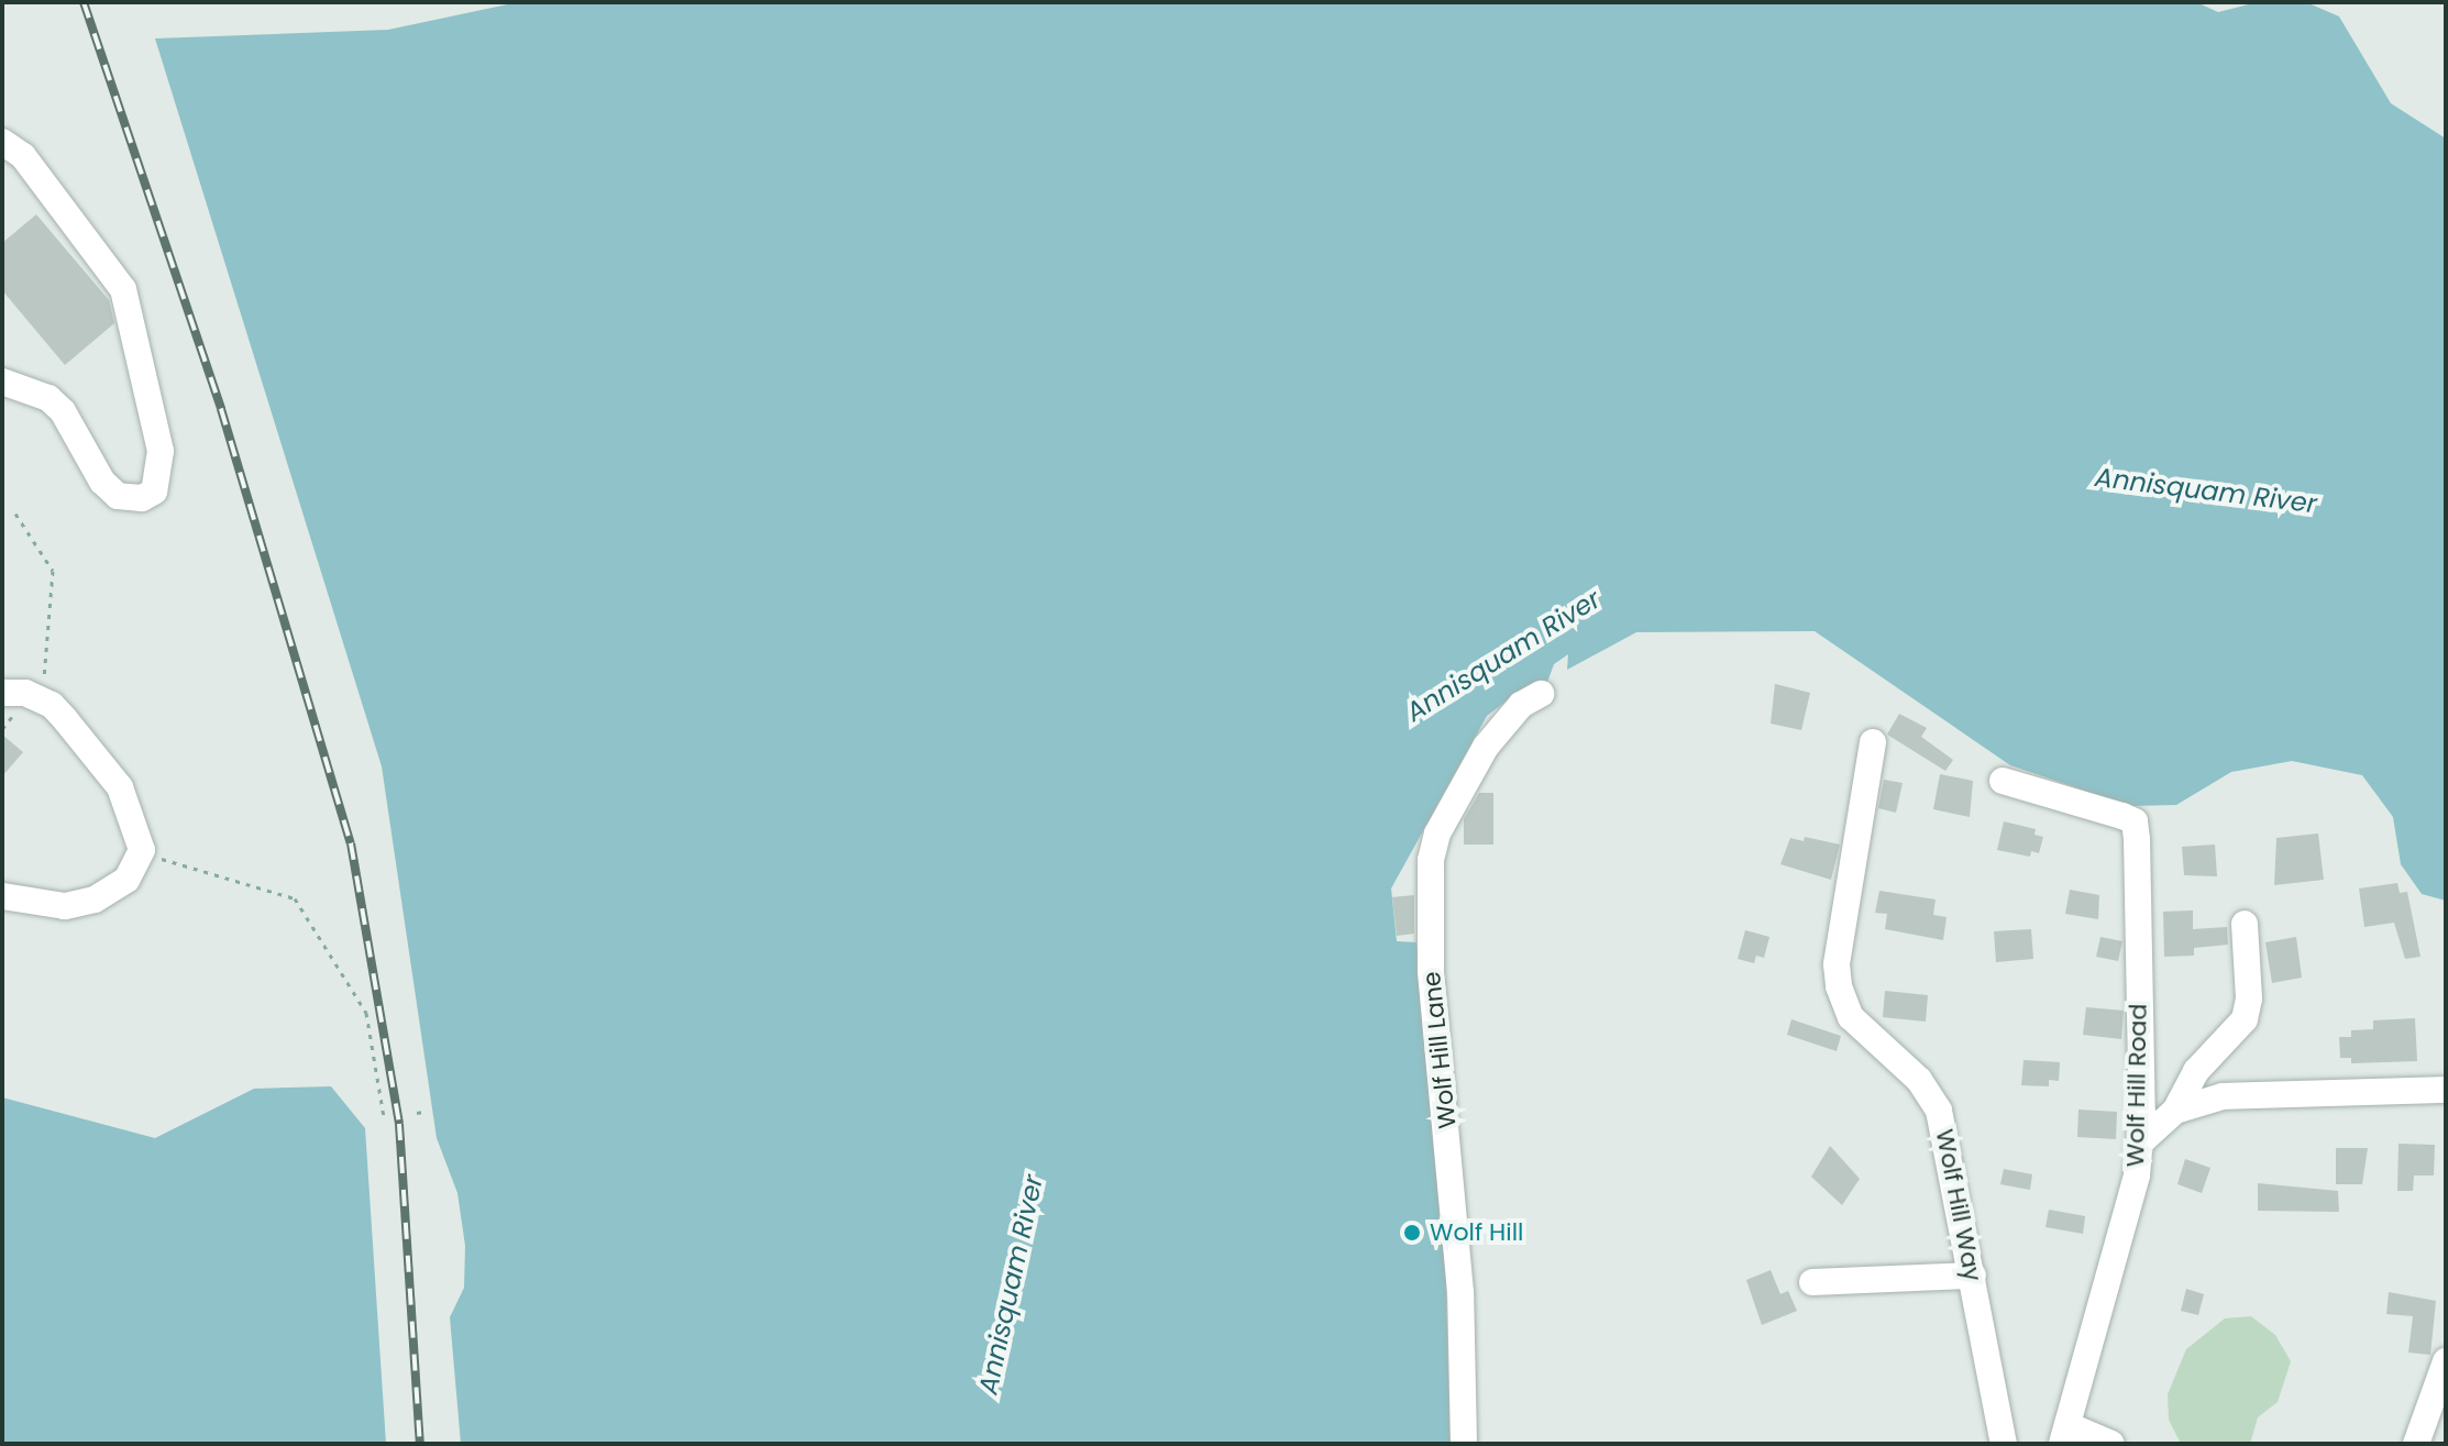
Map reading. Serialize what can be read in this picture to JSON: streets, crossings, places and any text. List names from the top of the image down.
{
  "streets": {
    "street": ["Wolf Hill Lane", "Wolf Hill Road", "Wolf Hill Way"]
  },
  "water": ["Annisquam River"],
  "places": ["Wolf Hill"]
}
